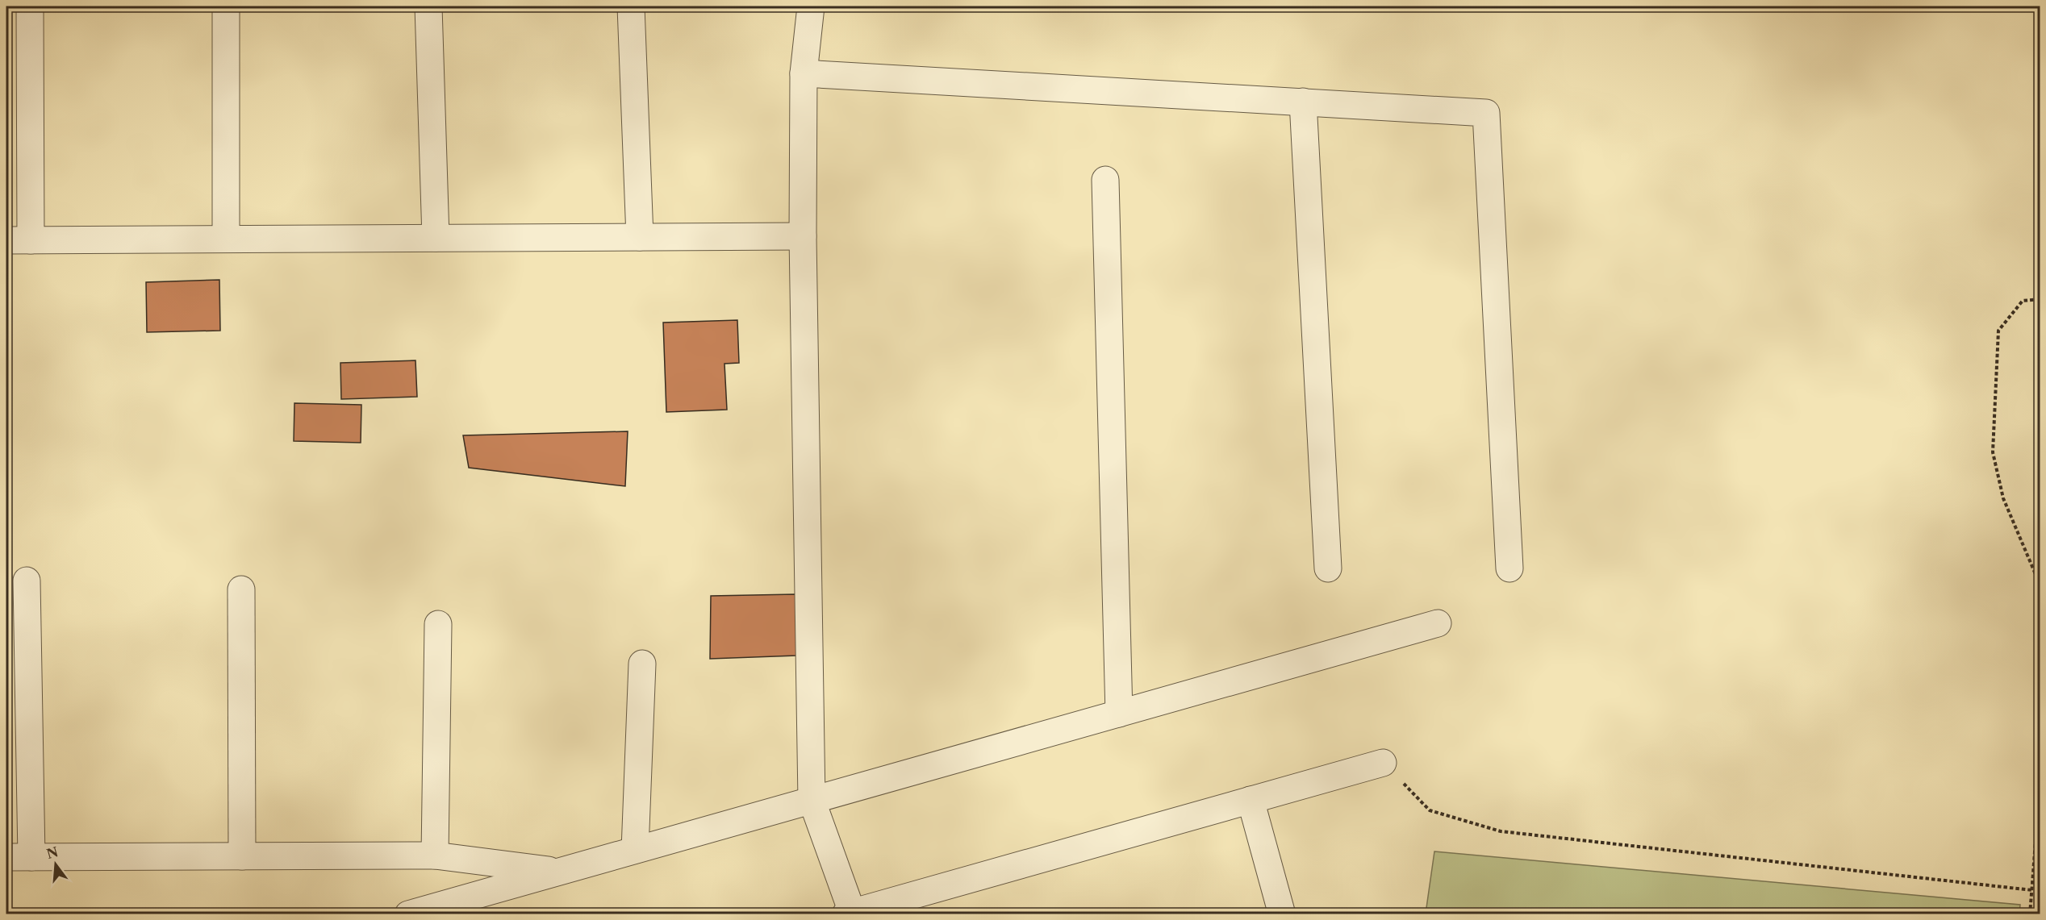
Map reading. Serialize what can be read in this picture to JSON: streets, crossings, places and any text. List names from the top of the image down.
{
  "north": "top"
}
